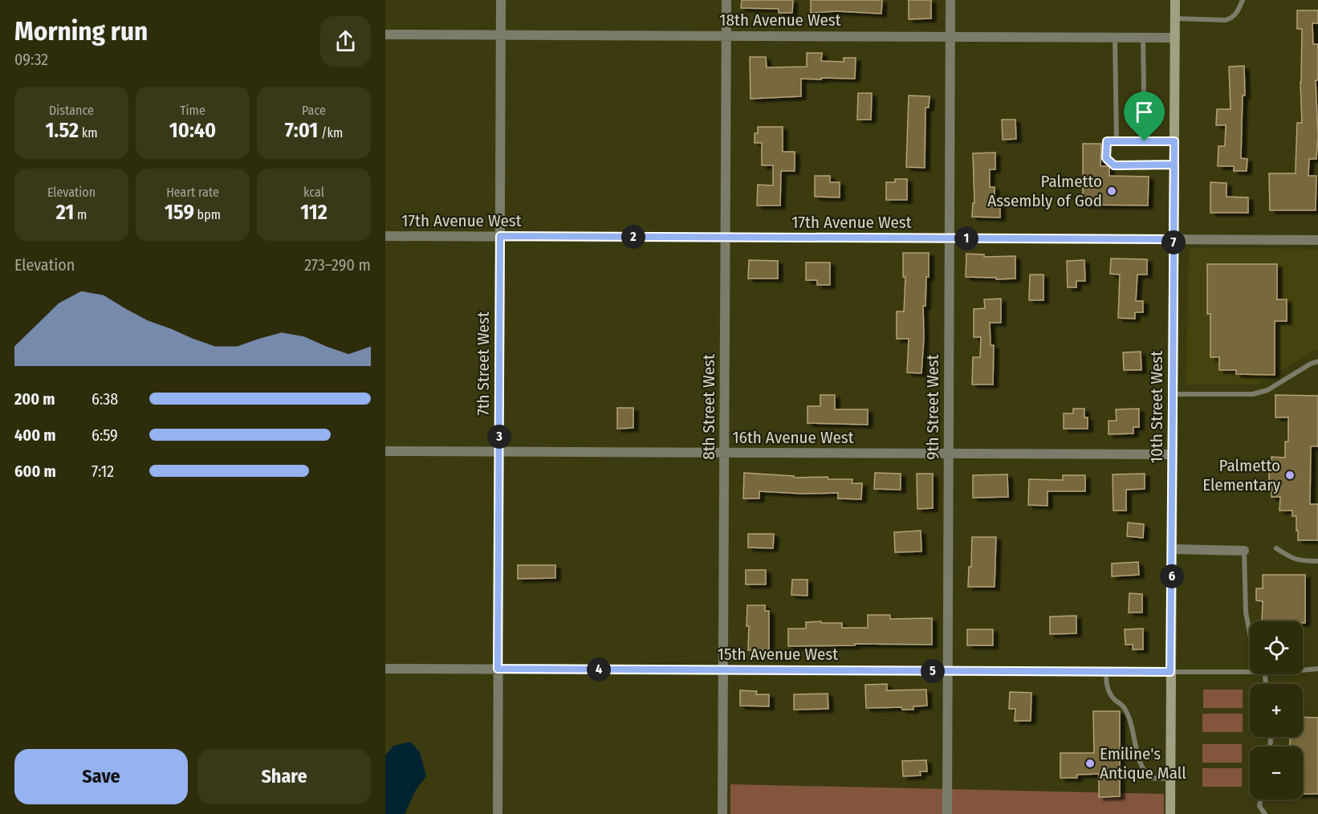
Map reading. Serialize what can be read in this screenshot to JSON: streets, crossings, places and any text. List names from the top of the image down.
{
  "streets": {
    "street": [
      "18th Avenue West",
      "17th Avenue West",
      "7th Street West",
      "8th Street West",
      "9th Street West",
      "10th Street West",
      "16th Avenue West",
      "15th Avenue West"
    ]
  },
  "crossings": [
    ["18th Avenue West", "7th Street West"],
    ["18th Avenue West", "8th Street West"],
    ["18th Avenue West", "9th Street West"],
    ["18th Avenue West", "10th Street West"],
    ["17th Avenue West", "7th Street West"],
    ["17th Avenue West", "8th Street West"],
    ["17th Avenue West", "9th Street West"],
    ["17th Avenue West", "10th Street West"],
    ["7th Street West", "16th Avenue West"],
    ["7th Street West", "15th Avenue West"],
    ["8th Street West", "16th Avenue West"],
    ["8th Street West", "15th Avenue West"],
    ["9th Street West", "16th Avenue West"],
    ["9th Street West", "15th Avenue West"],
    ["10th Street West", "16th Avenue West"],
    ["10th Street West", "15th Avenue West"]
  ],
  "places": ["Palmetto Assembly of God", "Palmetto Elementary", "Emiline's Antique Mall"],
  "page": {
    "heading": ["Morning run", "09:32"],
    "stats": [
      ["Distance", "1.52 km"],
      ["Time", "10:40"],
      ["Pace", "7:01 /km"],
      ["Elevation", "21 m"],
      ["Heart rate", "159 bpm"],
      ["kcal", "112"]
    ],
    "pins": [
      "2",
      "1",
      "7",
      "3",
      "6",
      "4",
      "5"
    ],
    "chart": ["Elevation", "273–290 m"],
    "list": [
      {
        "name": "200 m",
        "note": "6:38"
      },
      {
        "name": "400 m",
        "note": "6:59"
      },
      {
        "name": "600 m",
        "note": "7:12"
      }
    ],
    "map_buttons": ["+", "−"],
    "buttons": ["Save", "Share"]
  }
}
